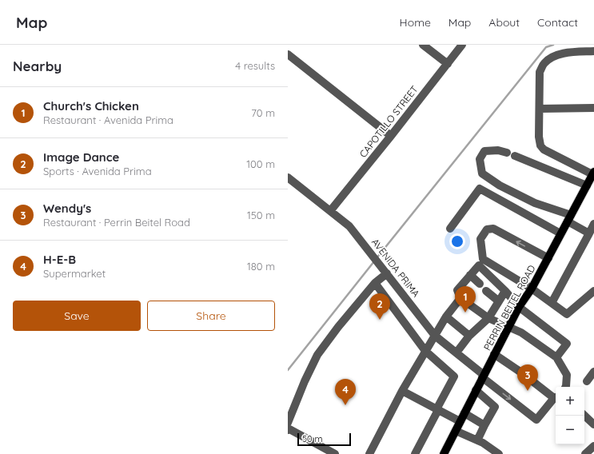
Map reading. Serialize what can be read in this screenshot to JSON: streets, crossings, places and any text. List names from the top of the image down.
{
  "streets": {
    "main road": ["PERRIN BEITEL ROAD"],
    "street": ["CAPOTILLO STREET", "AVENIDA PRIMA"]
  },
  "crossings": [
    ["CAPOTILLO STREET", "AVENIDA PRIMA"],
    ["AVENIDA PRIMA", "PERRIN BEITEL ROAD"]
  ],
  "scale_bar": "50 m",
  "page": {
    "header": "Map",
    "nav": [
      "Home",
      "Map",
      "About",
      "Contact"
    ],
    "heading": ["Nearby", "4 results"],
    "list": [
      {
        "mark": "1",
        "name": "Church's Chicken",
        "note": "Restaurant · Avenida Prima",
        "value": "70 m"
      },
      {
        "mark": "2",
        "name": "Image Dance",
        "note": "Sports · Avenida Prima",
        "value": "100 m"
      },
      {
        "mark": "3",
        "name": "Wendy's",
        "note": "Restaurant · Perrin Beitel Road",
        "value": "150 m"
      },
      {
        "mark": "4",
        "name": "H-E-B",
        "note": "Supermarket",
        "value": "180 m"
      }
    ],
    "pins": [
      "1",
      "2",
      "3",
      "4"
    ],
    "buttons": ["Save", "Share"],
    "map_buttons": ["+", "−"],
    "scale": "50 m"
  }
}
